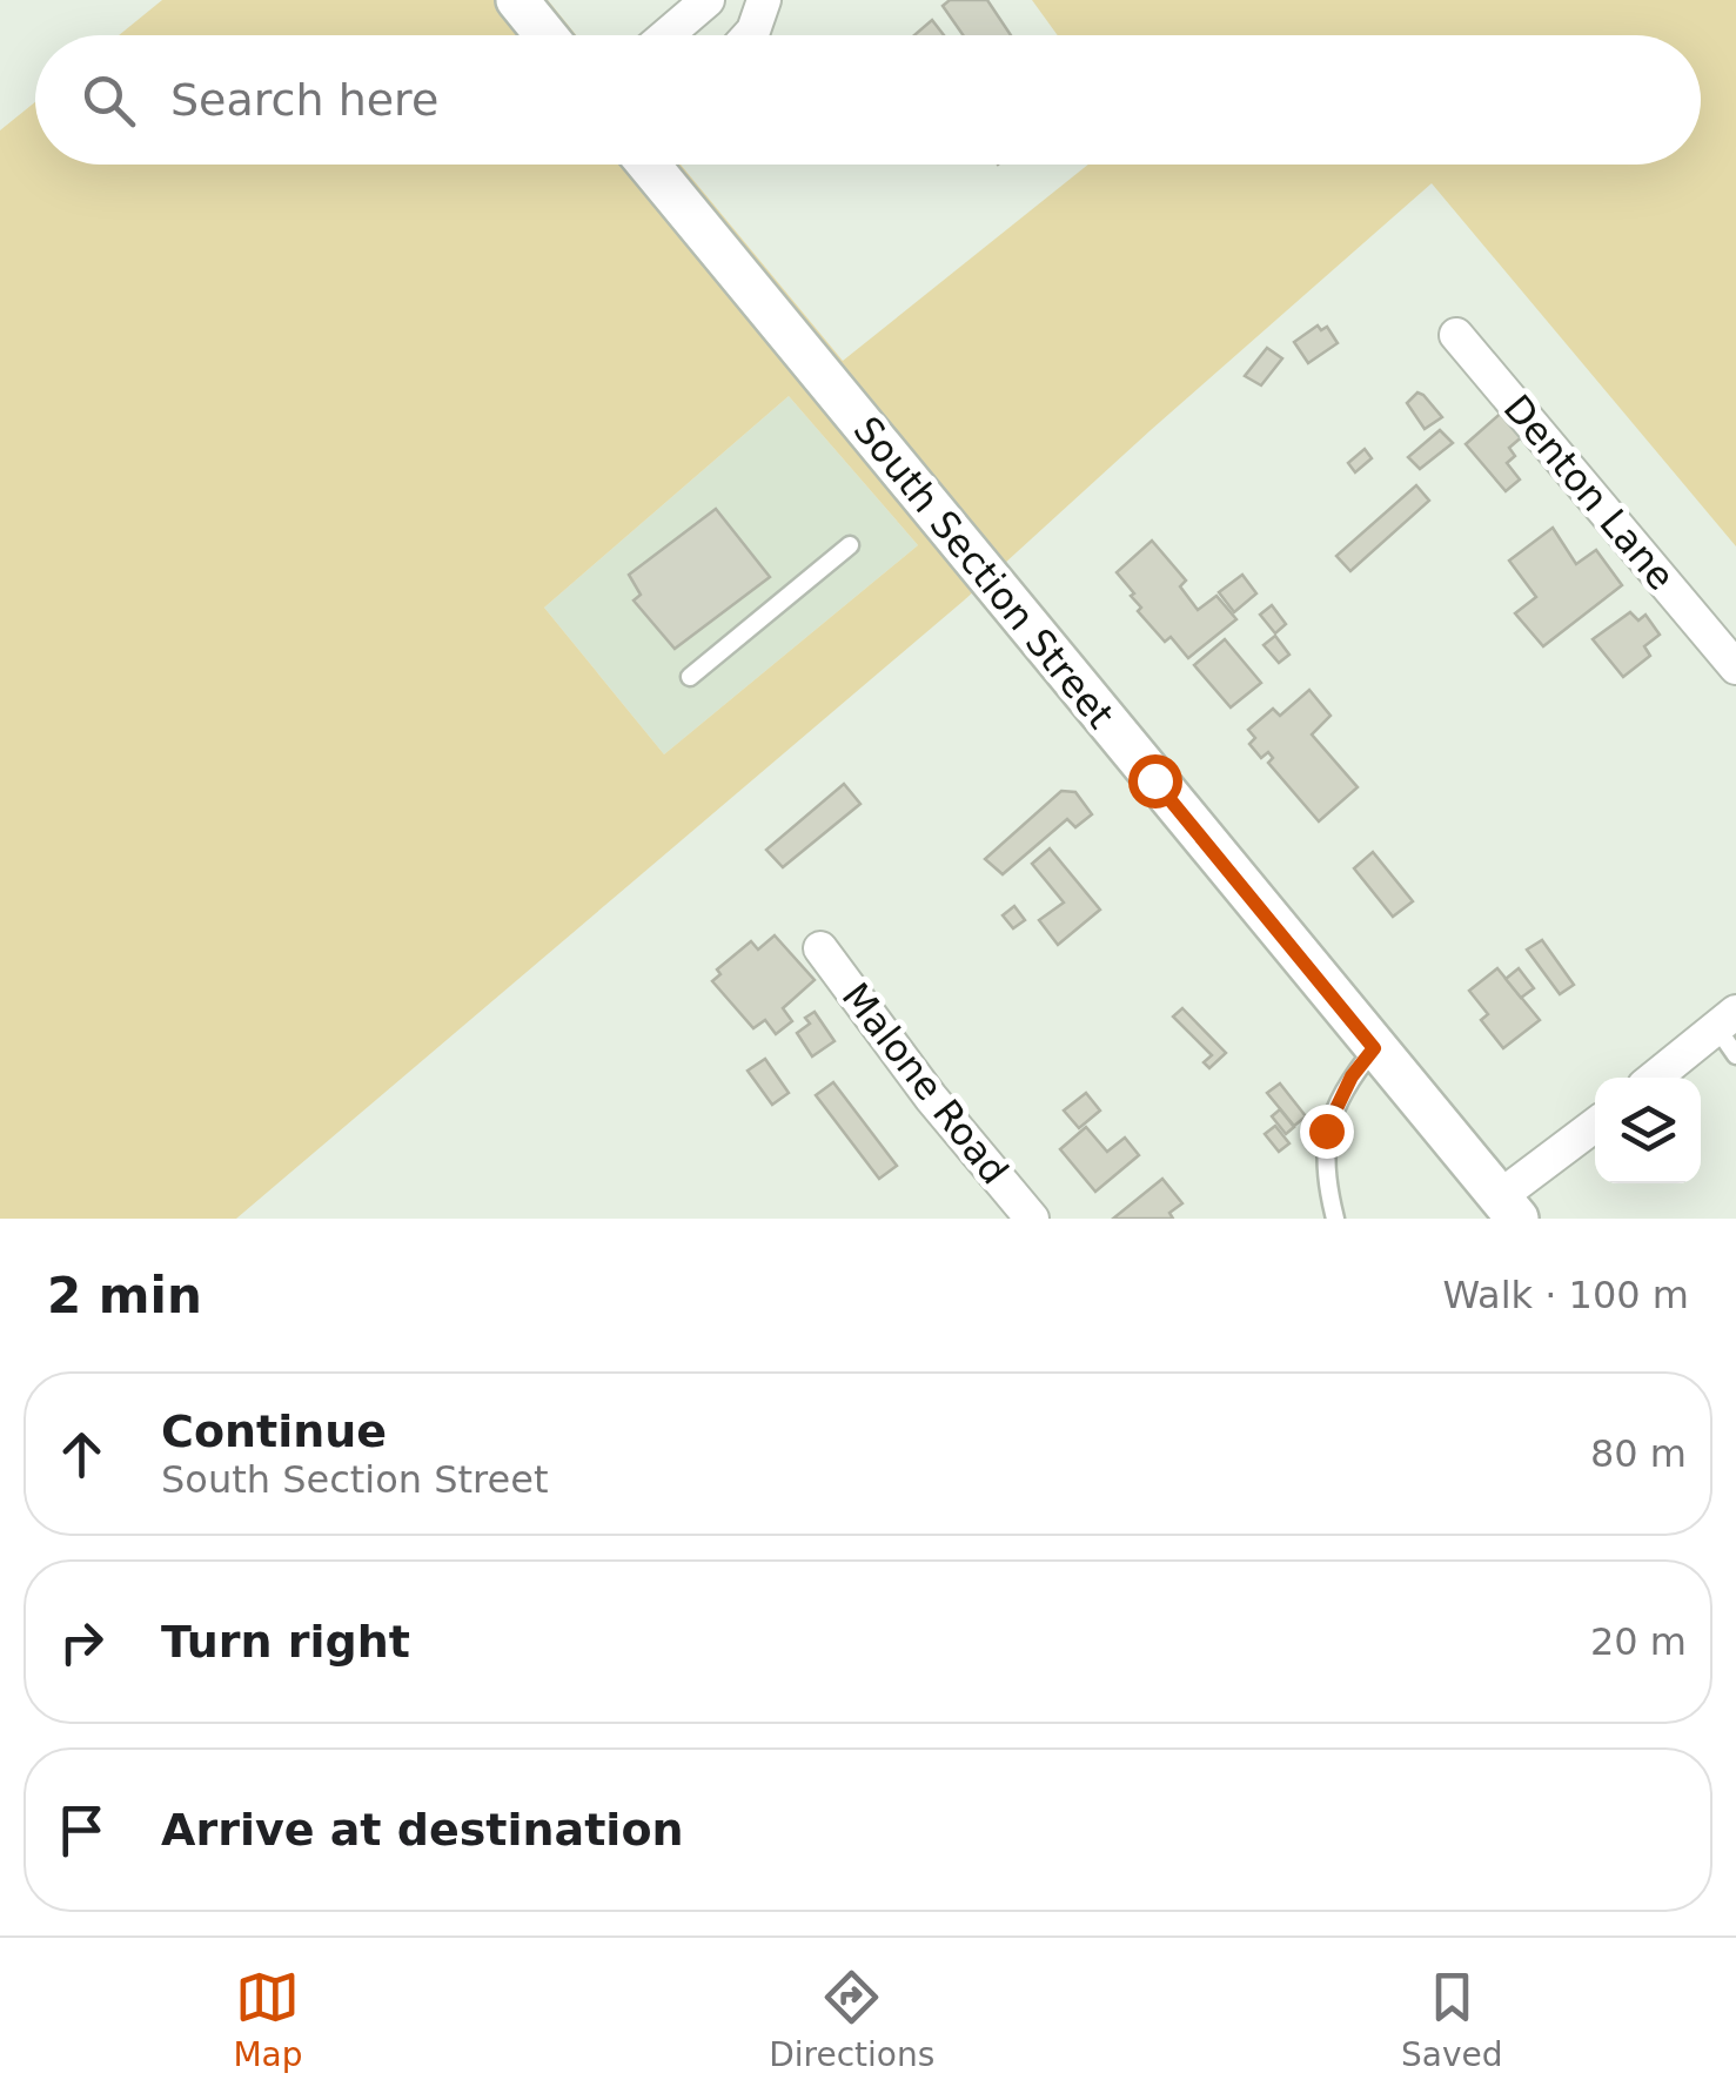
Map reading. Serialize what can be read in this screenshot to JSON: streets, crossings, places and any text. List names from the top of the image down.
{
  "streets": {
    "street": ["Denton Lane", "South Section Street", "Malone Road"]
  },
  "page": {
    "search": "Search here",
    "heading": ["2 min", "Walk · 100 m"],
    "list": [
      ["Continue", "South Section Street", "80 m"],
      ["Turn right", "20 m"],
      "Arrive at destination"
    ],
    "nav": ["Map", "Directions", "Saved"]
  }
}
